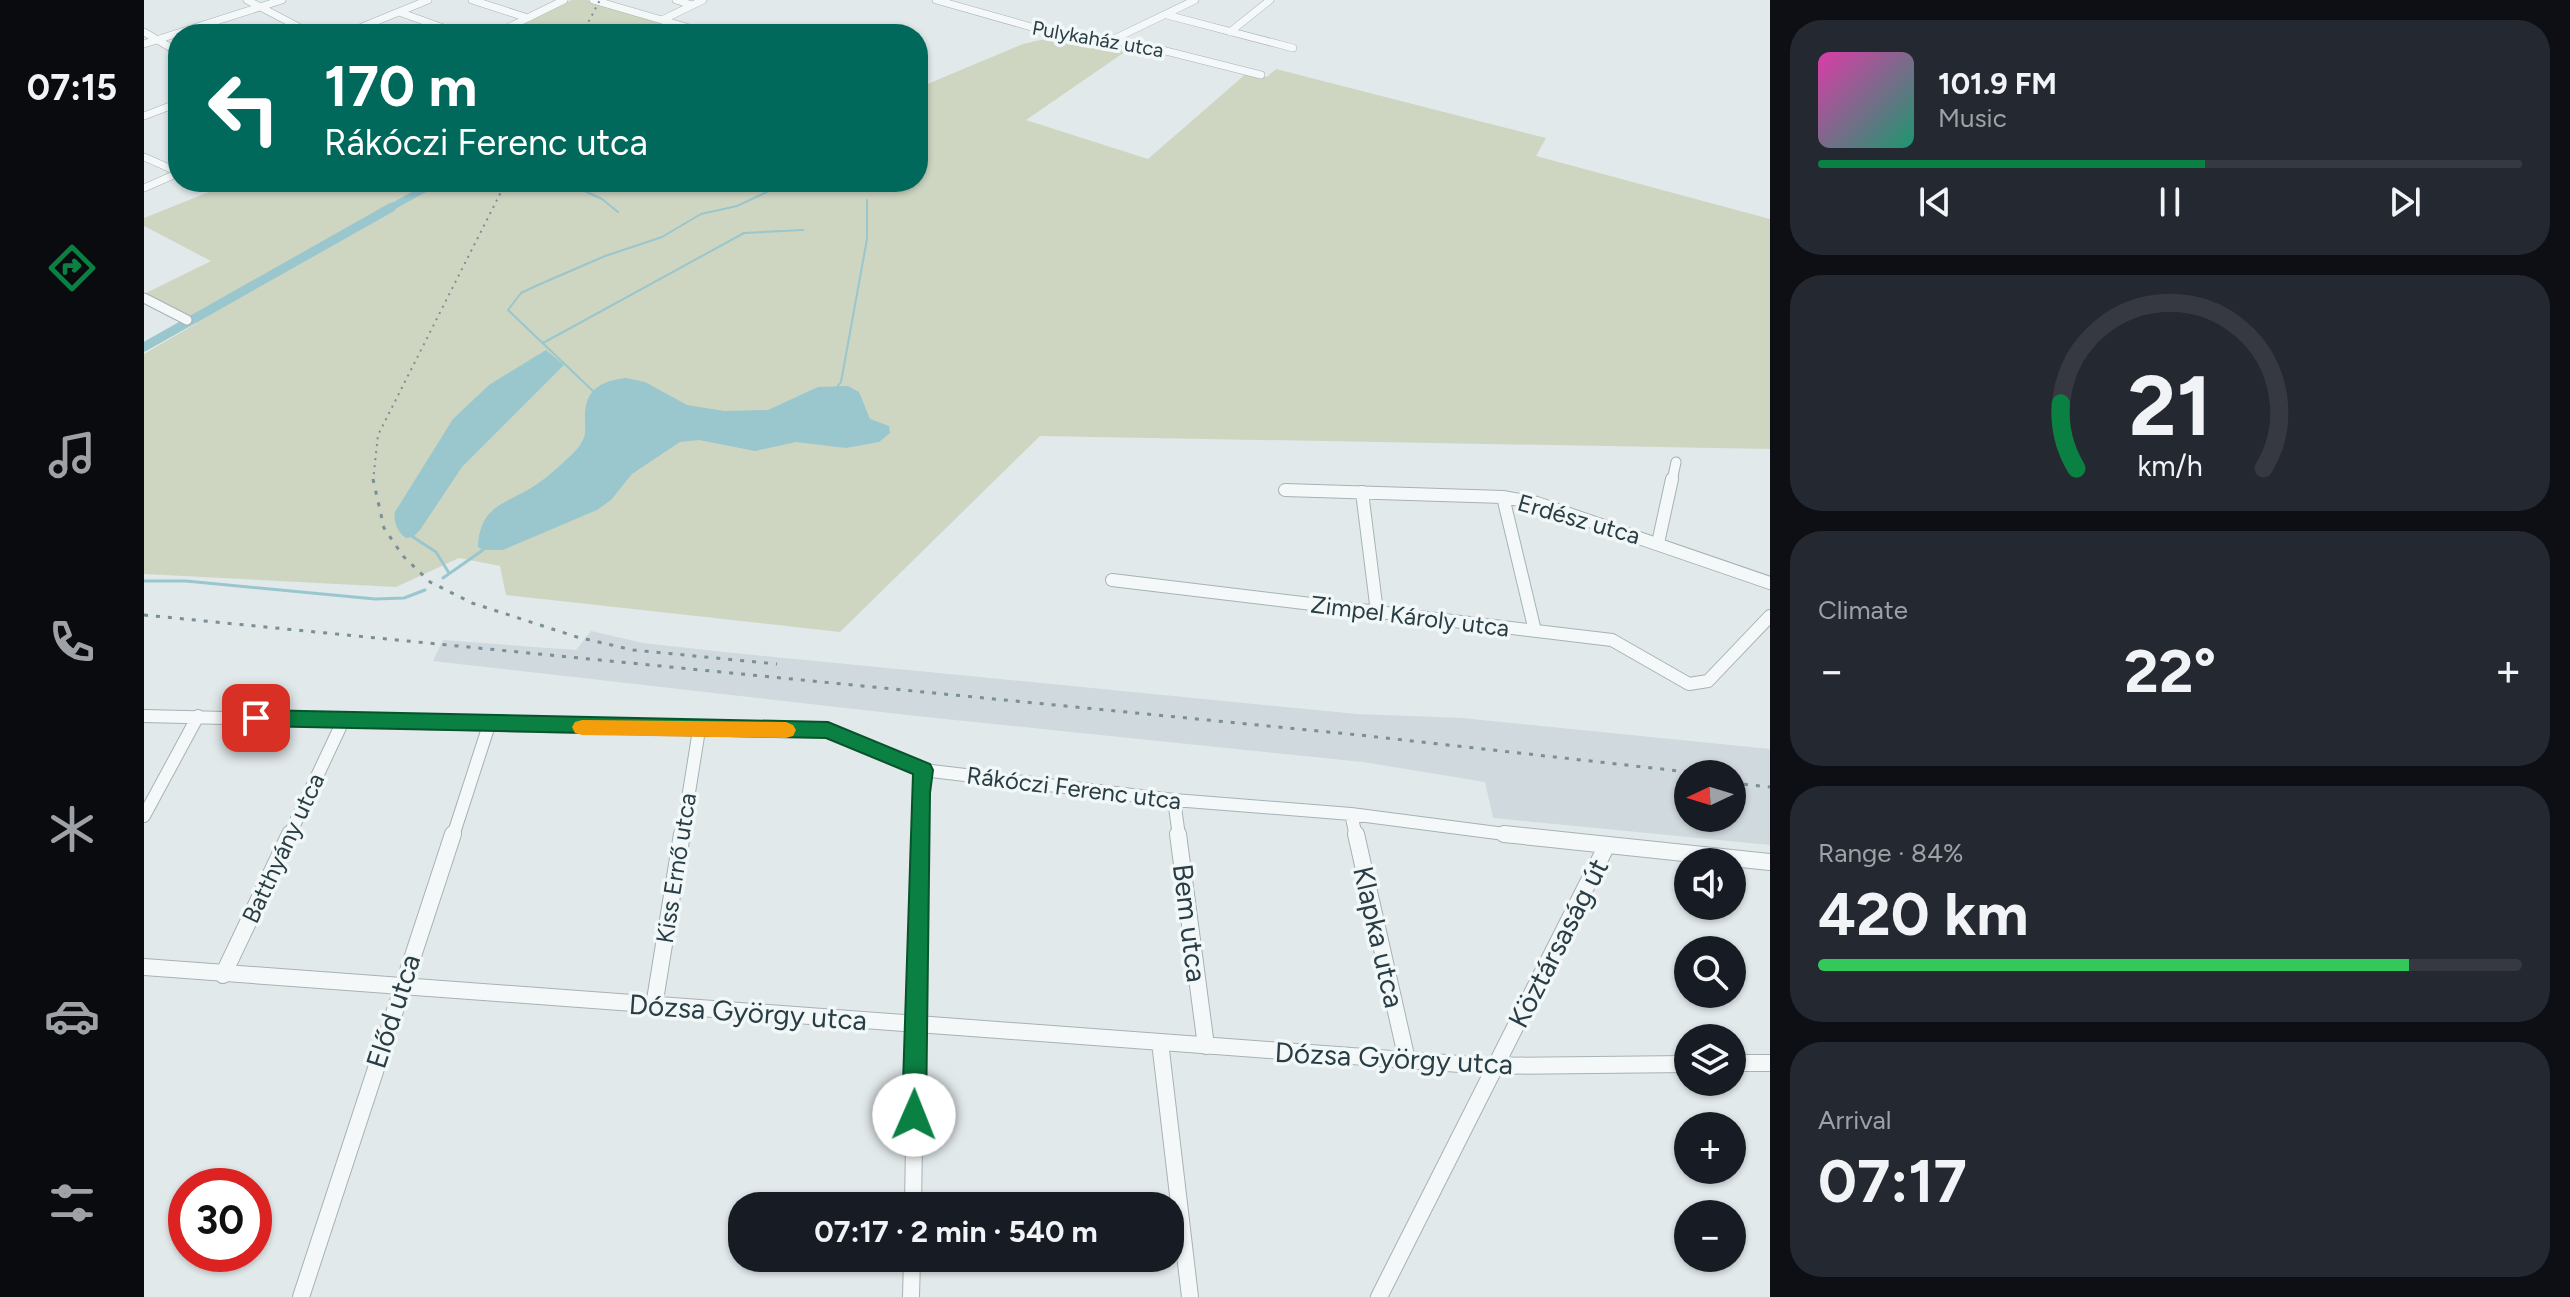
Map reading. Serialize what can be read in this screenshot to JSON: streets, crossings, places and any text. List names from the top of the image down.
{
  "streets": {
    "street": [
      "Pulykaház utca",
      "Erdész utca",
      "Zimpel Károly utca",
      "Rákóczi Ferenc utca",
      "Batthyány utca",
      "Kiss Ernő utca",
      "Bem utca",
      "Klapka utca",
      "Köztársaság út",
      "Előd utca",
      "Dózsa György utca"
    ]
  },
  "crossings": [
    ["Rákóczi Ferenc utca", "Batthyány utca"],
    ["Rákóczi Ferenc utca", "Kiss Ernő utca"],
    ["Rákóczi Ferenc utca", "Bem utca"],
    ["Rákóczi Ferenc utca", "Klapka utca"],
    ["Rákóczi Ferenc utca", "Köztársaság út"],
    ["Rákóczi Ferenc utca", "Előd utca"],
    ["Batthyány utca", "Dózsa György utca"],
    ["Kiss Ernő utca", "Dózsa György utca"],
    ["Bem utca", "Dózsa György utca"],
    ["Klapka utca", "Dózsa György utca"],
    ["Köztársaság út", "Dózsa György utca"],
    ["Előd utca", "Dózsa György utca"]
  ],
  "north": "left",
  "page": {
    "tabs": "07:15",
    "turn": ["170 m", "Rákóczi Ferenc utca"],
    "song": ["101.9 FM", "Music"],
    "tile": [
      "Climate",
      ["Range · 84%", "420 km"],
      ["Arrival", "07:17"]
    ],
    "heat": ["−", "22°", "+"],
    "map_buttons": ["+", "−"],
    "limit": "30",
    "trip": "07:17 · 2 min · 540 m",
    "gauge": ["21", "km/h"]
  }
}
